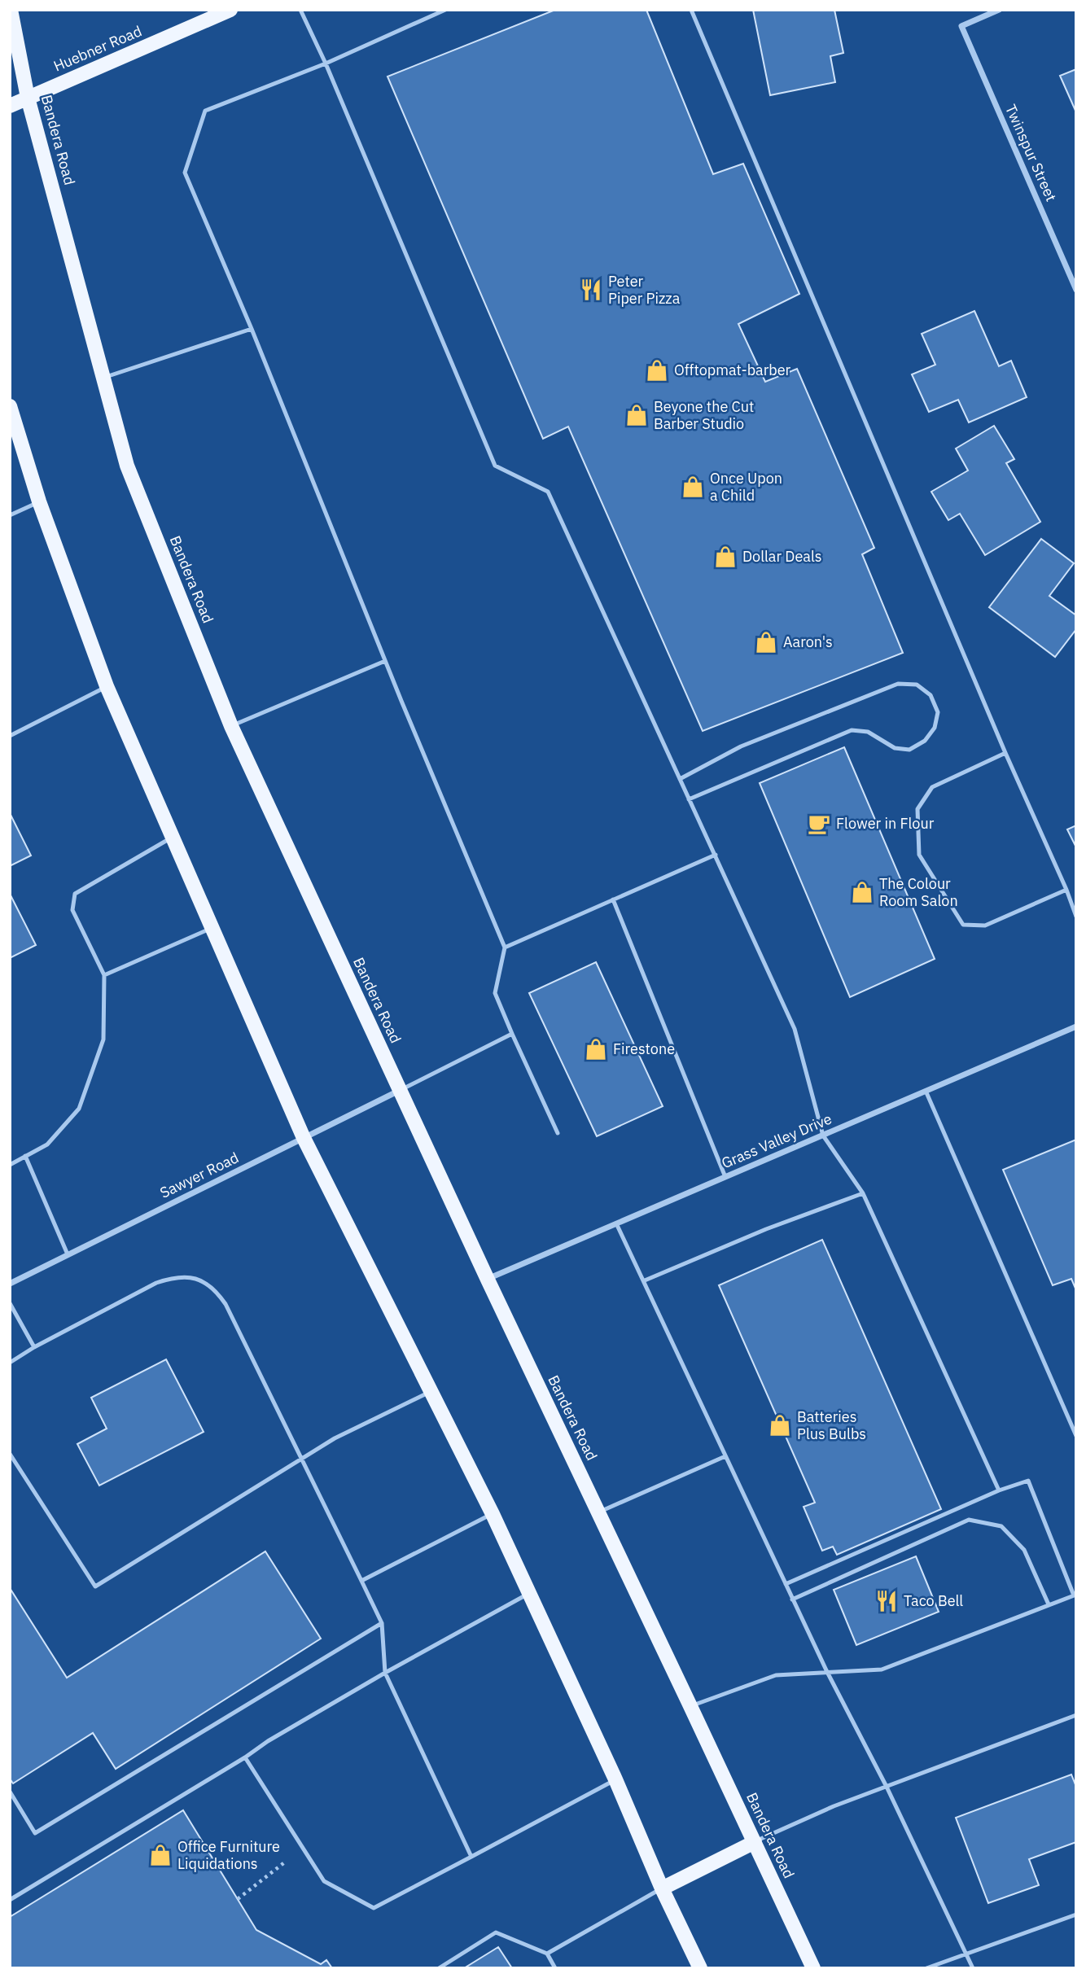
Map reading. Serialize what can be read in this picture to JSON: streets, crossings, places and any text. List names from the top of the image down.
{
  "streets": {
    "main road": ["Huebner Road", "Bandera Road"],
    "street": ["Twinspur Street", "Grass Valley Drive", "Sawyer Road"]
  },
  "crossings": [
    ["Huebner Road", "Bandera Road"],
    ["Bandera Road", "Grass Valley Drive"],
    ["Bandera Road", "Sawyer Road"]
  ],
  "places": {
    "restaurant": ["Peter Piper Pizza", "Taco Bell"],
    "shop": [
      "Offtopmat-barber",
      "Beyone the Cut Barber Studio",
      "Once Upon a Child",
      "Dollar Deals",
      "Aaron's",
      "The Colour Room Salon",
      "Firestone",
      "Batteries Plus Bulbs",
      "Office Furniture Liquidations"
    ],
    "cafe": ["Flower in Flour"]
  }
}
